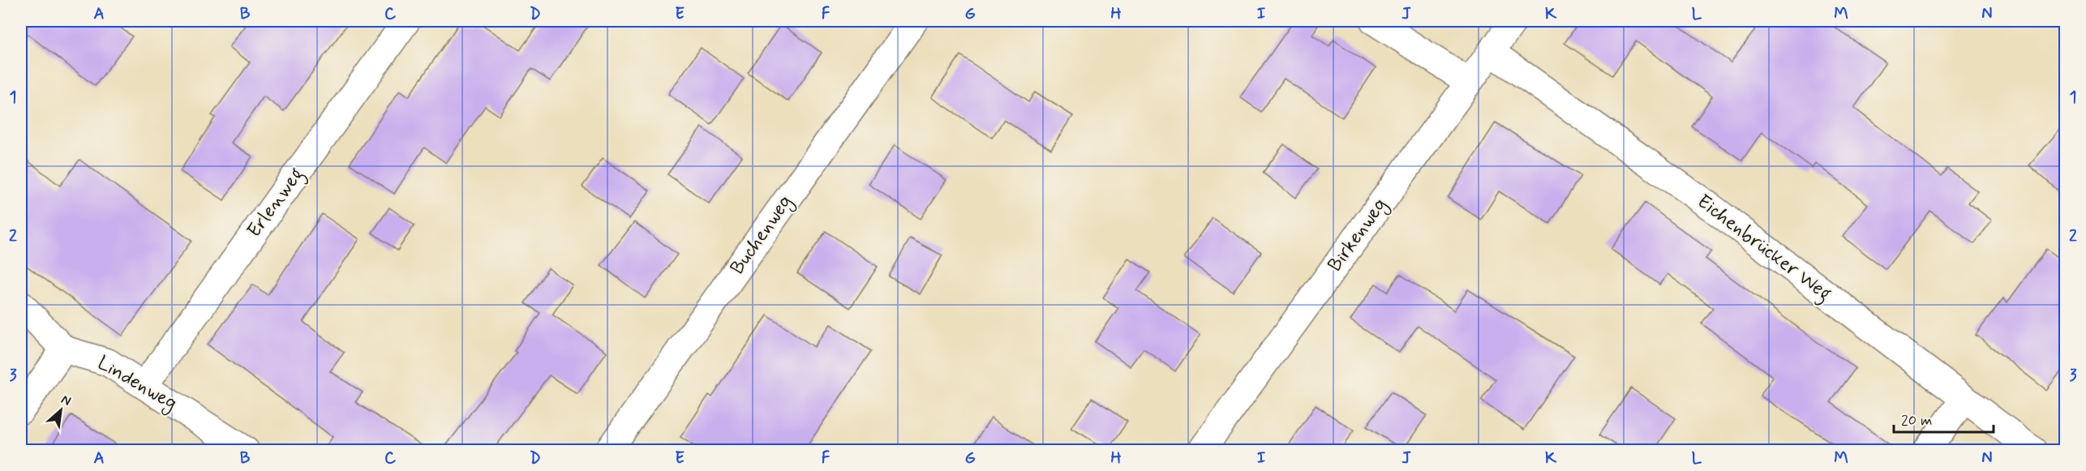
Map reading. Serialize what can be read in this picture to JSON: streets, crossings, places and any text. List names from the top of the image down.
{
  "streets": {
    "street": [
      "Erlenweg",
      "Buchenweg",
      "Birkenweg",
      "Eichenbrücker Weg",
      "Lindenweg"
    ]
  },
  "crossings": [
    ["Erlenweg", "Lindenweg"],
    ["Birkenweg", "Eichenbrücker Weg"]
  ],
  "scale_bar": "20 m",
  "north": "top right",
  "grid": {
    "columns": [
      "A",
      "B",
      "C",
      "D",
      "E",
      "F",
      "G",
      "H",
      "I",
      "J",
      "K",
      "L",
      "M",
      "N"
    ],
    "rows": ["1", "2", "3"]
  }
}
